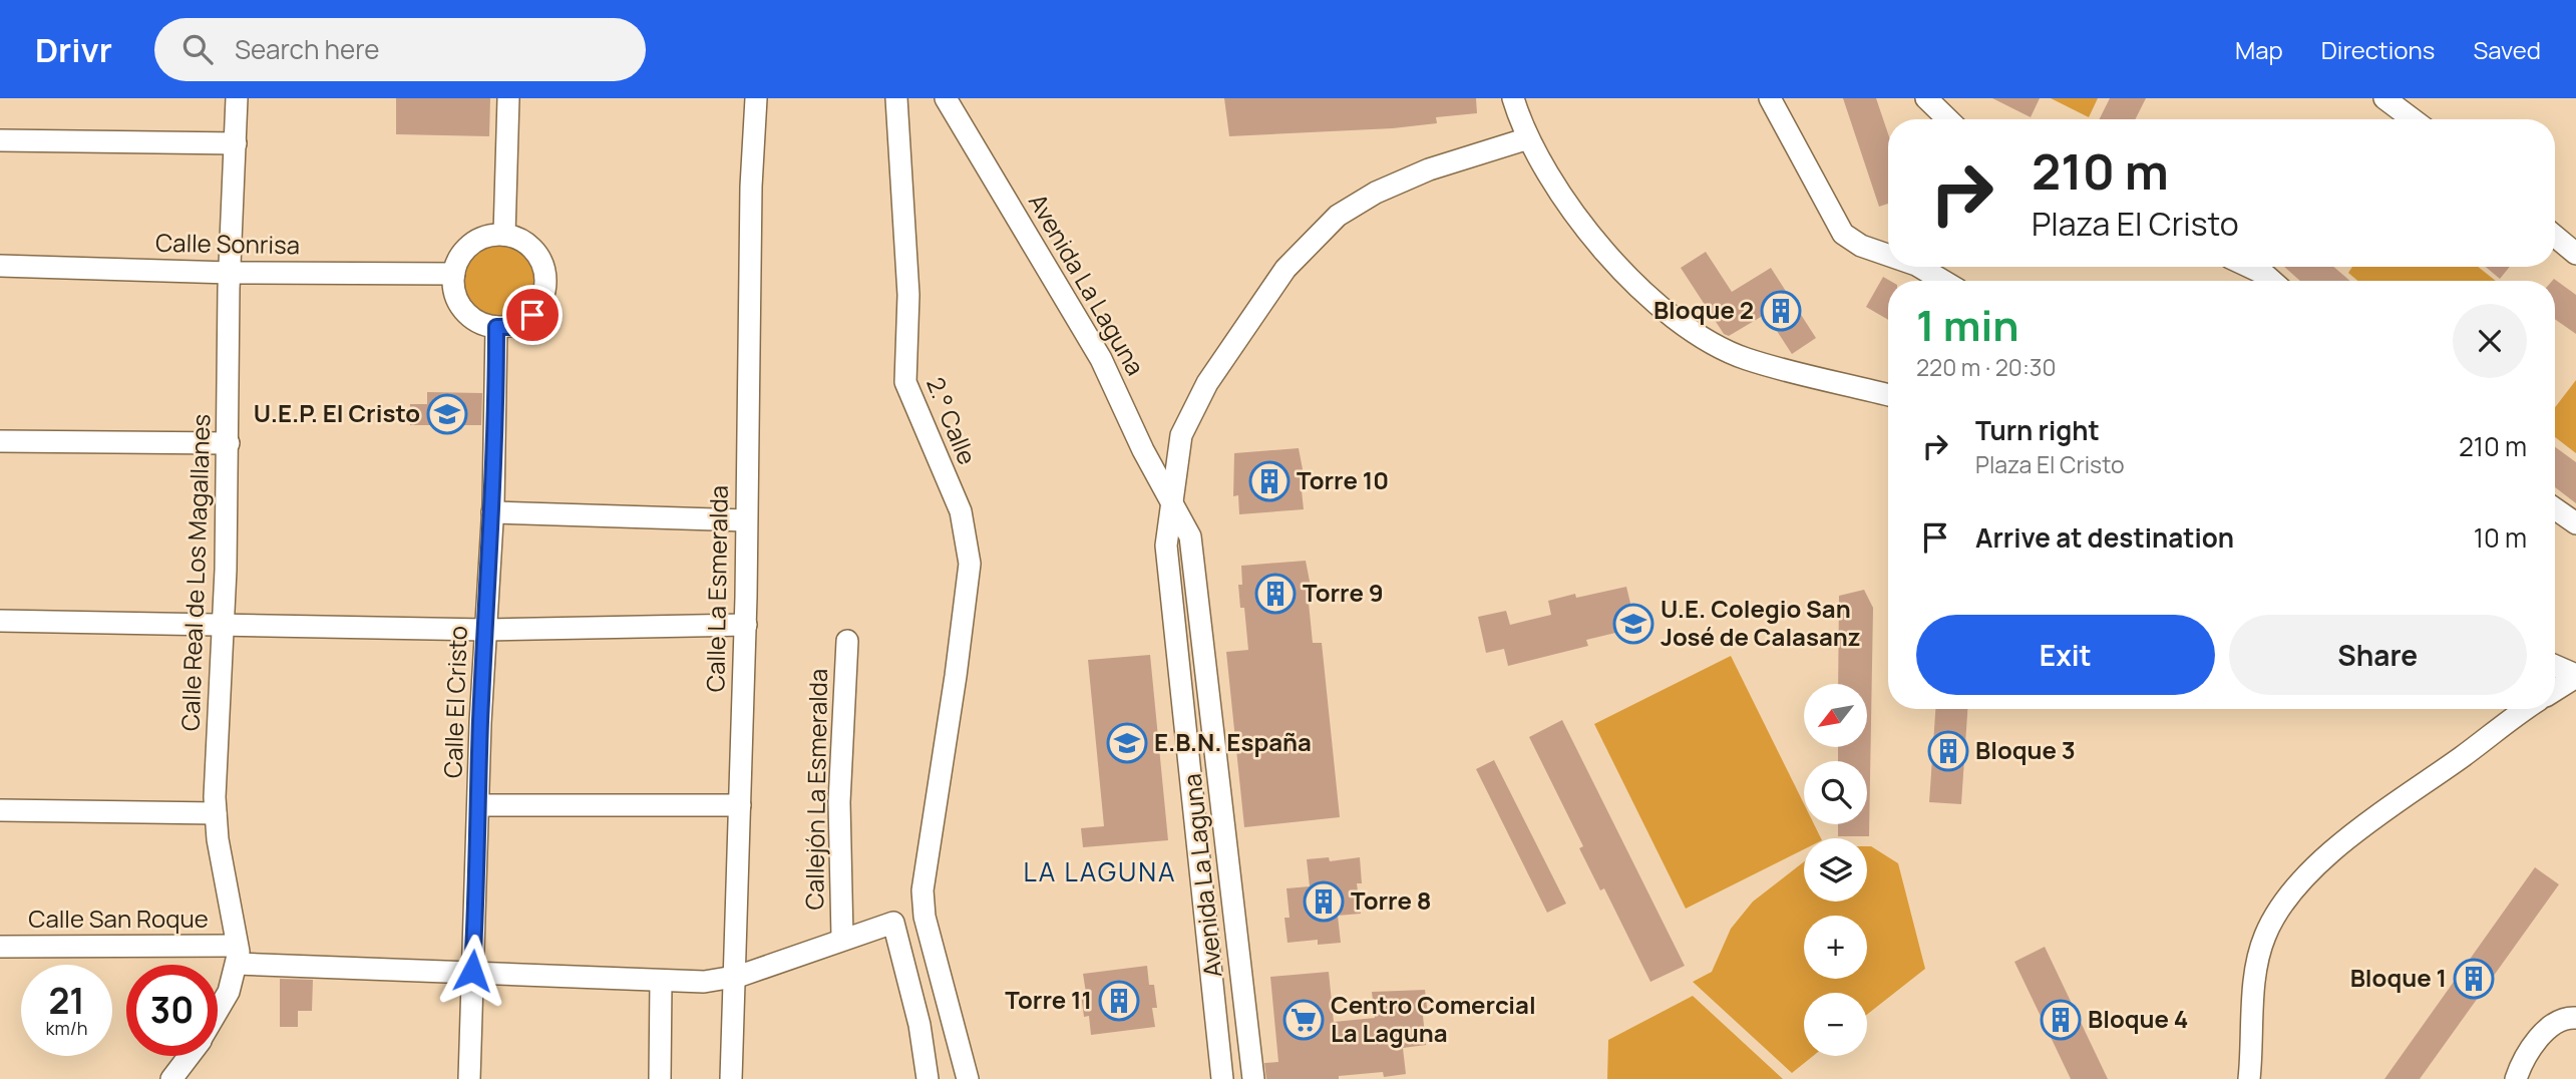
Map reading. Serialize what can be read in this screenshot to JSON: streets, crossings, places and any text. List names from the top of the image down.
{
  "streets": {
    "street": [
      "Calle Sonrisa",
      "Avenida La Laguna",
      "2.° Calle",
      "Calle Real de Los Magallanes",
      "Calle La Esmeralda",
      "Calle El Cristo",
      "Callejón La Esmeralda",
      "Calle San Roque"
    ]
  },
  "crossings": [
    ["Calle Sonrisa", "Calle Real de Los Magallanes"],
    ["Calle Sonrisa", "Calle El Cristo"],
    ["Calle Real de Los Magallanes", "Calle San Roque"],
    ["Calle La Esmeralda", "Calle San Roque"],
    ["Calle El Cristo", "Calle San Roque"],
    ["Callejón La Esmeralda", "Calle San Roque"]
  ],
  "districts": ["LA LAGUNA"],
  "places": {
    "building": [
      "Bloque 2",
      "Torre 10",
      "Torre 9",
      "Bloque 3",
      "Torre 8",
      "Bloque 1",
      "Torre 11",
      "Bloque 4"
    ],
    "school or university": ["U.E.P. El Cristo", "U.E. Colegio San José de Calasanz", "E.B.N. España"],
    "supermarket": ["Centro Comercial La Laguna"]
  },
  "north": "bottom left",
  "page": {
    "header": "Drivr",
    "search": "Search here",
    "nav": ["Map", "Directions", "Saved"],
    "turn": ["210 m", "Plaza El Cristo"],
    "heading": ["1 min", "220 m · 20:30"],
    "list": [
      {
        "name": "Turn right",
        "note": "Plaza El Cristo",
        "value": "210 m"
      },
      {
        "name": "Arrive at destination",
        "value": "10 m"
      }
    ],
    "buttons": ["Exit", "Share"],
    "map_buttons": ["+", "−"],
    "speed": "21 km/h",
    "limit": "30"
  }
}
